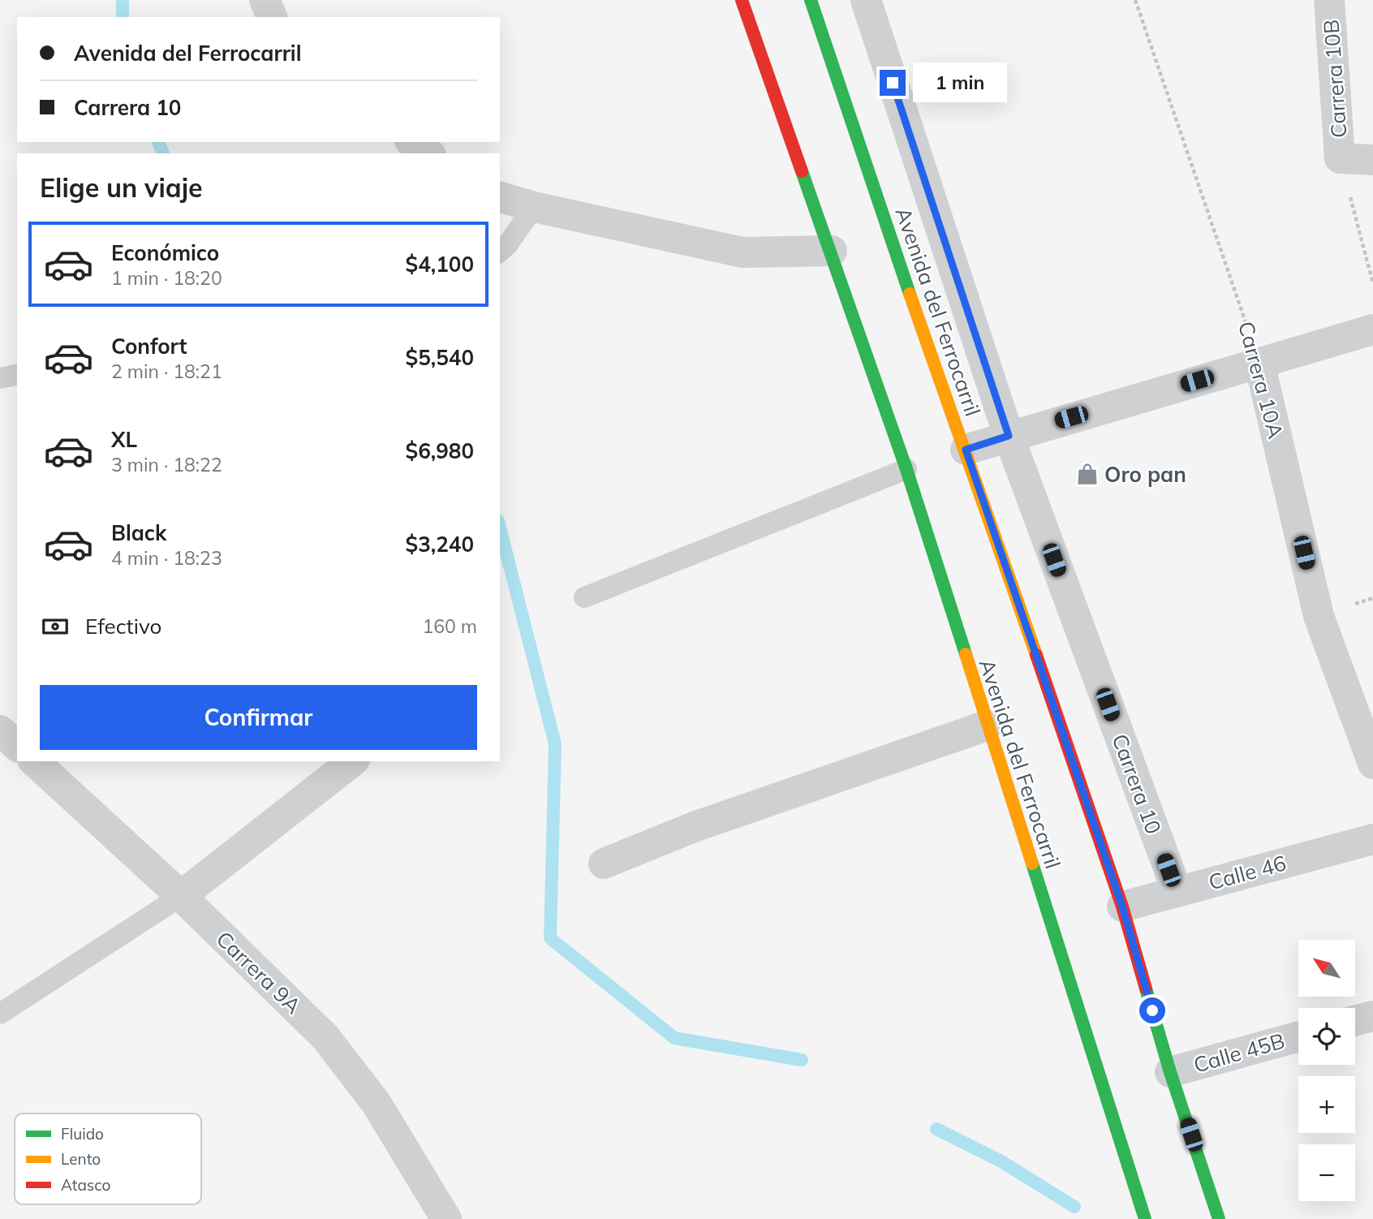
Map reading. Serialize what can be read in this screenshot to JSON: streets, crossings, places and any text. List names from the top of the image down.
{
  "streets": {
    "main road": ["Avenida del Ferrocarril"],
    "street": [
      "Carrera 10B",
      "Carrera 10A",
      "Carrera 10",
      "Calle 46",
      "Carrera 9A",
      "Calle 45B"
    ]
  },
  "crossings": [
    ["Avenida del Ferrocarril", "Calle 46"],
    ["Avenida del Ferrocarril", "Calle 45B"],
    ["Carrera 10", "Calle 46"]
  ],
  "places": {
    "shop": ["Oro pan"]
  },
  "legend": ["Fluido", "Lento", "Atasco"],
  "north": "top left",
  "page": {
    "banner": ["Avenida del Ferrocarril", "Carrera 10"],
    "bubble": "1 min",
    "heading": "Elige un viaje",
    "list": [
      {
        "name": "Económico",
        "note": "1 min · 18:20",
        "value": "$4,100"
      },
      {
        "name": "Confort",
        "note": "2 min · 18:21",
        "value": "$5,540"
      },
      {
        "name": "XL",
        "note": "3 min · 18:22",
        "value": "$6,980"
      },
      {
        "name": "Black",
        "note": "4 min · 18:23",
        "value": "$3,240"
      }
    ],
    "pay": ["Efectivo", "160 m"],
    "buttons": "Confirmar",
    "map_buttons": ["+", "−"]
  }
}
